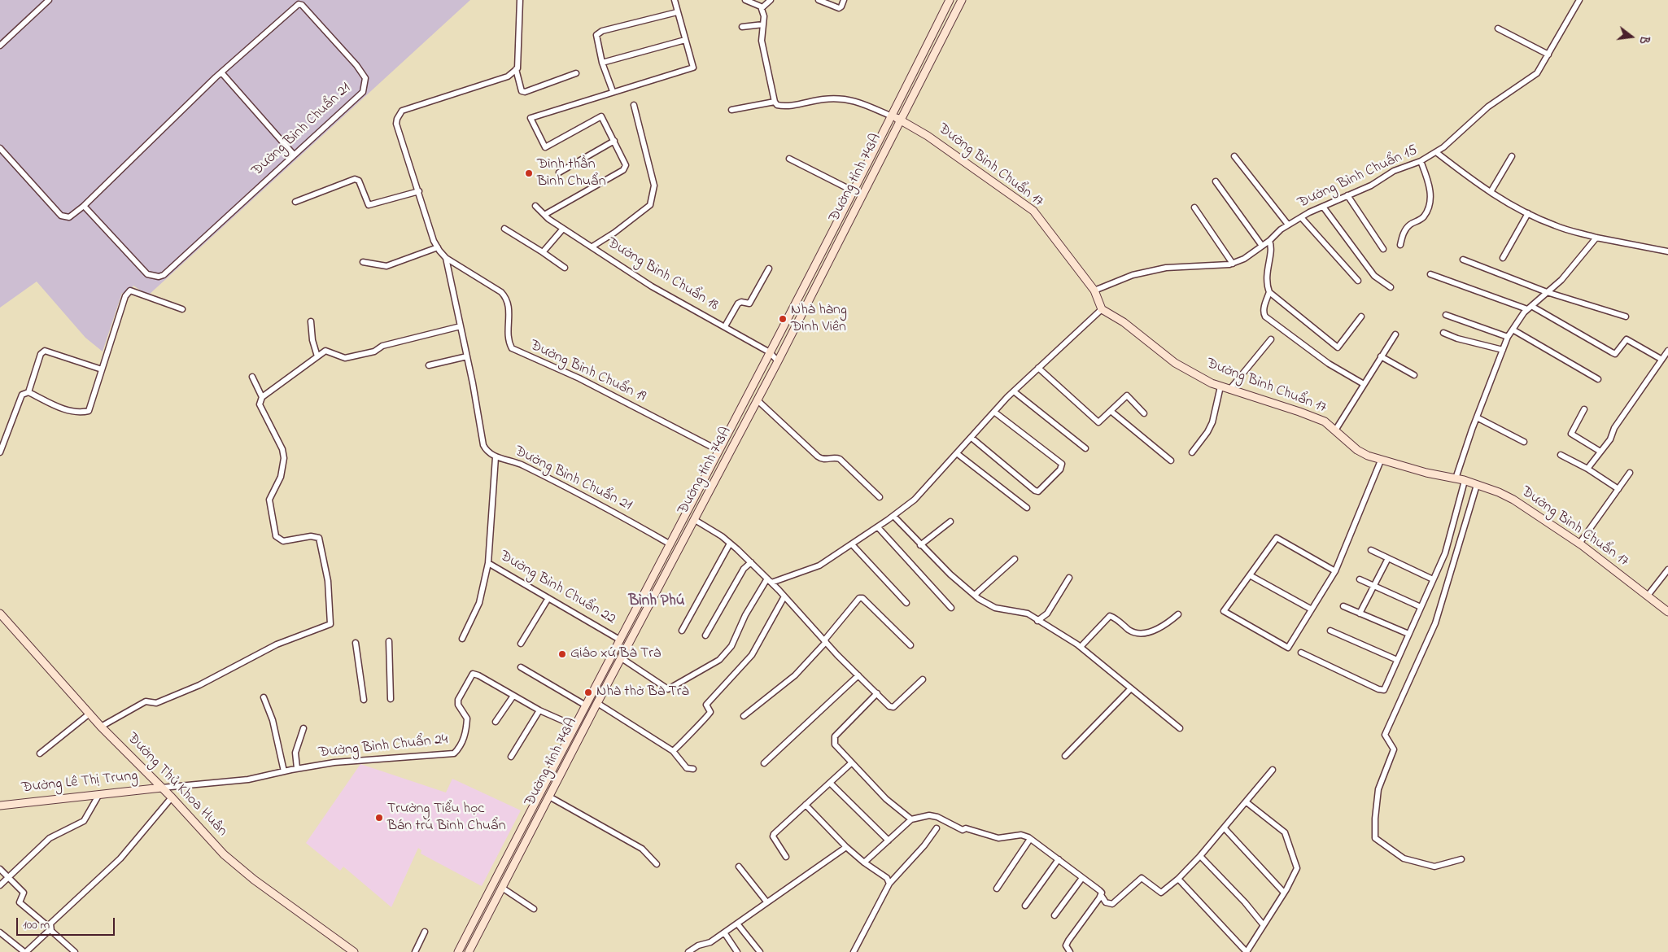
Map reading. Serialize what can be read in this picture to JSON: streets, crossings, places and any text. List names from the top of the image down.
{
  "streets": {
    "main road": [
      "Đường Bình Chuẩn 17",
      "Đường tỉnh 743A",
      "Đường Lê Thị Trung",
      "Đường Thủ Khoa Huân"
    ],
    "street": [
      "Đường Bình Chuẩn 21",
      "Đường Bình Chuẩn 15",
      "Đường Bình Chuẩn 18",
      "Đường Bình Chuẩn 19",
      "Đường Bình Chuẩn 22",
      "Đường Bình Chuẩn 24"
    ]
  },
  "crossings": [
    ["Đường Bình Chuẩn 21", "Đường tỉnh 743A"],
    ["Đường Bình Chuẩn 21", "Đường Bình Chuẩn 19"],
    ["Đường Bình Chuẩn 21", "Đường Bình Chuẩn 22"],
    ["Đường Bình Chuẩn 17", "Đường Bình Chuẩn 15"],
    ["Đường Bình Chuẩn 17", "Đường tỉnh 743A"],
    ["Đường tỉnh 743A", "Đường Bình Chuẩn 18"],
    ["Đường tỉnh 743A", "Đường Bình Chuẩn 19"],
    ["Đường tỉnh 743A", "Đường Bình Chuẩn 22"],
    ["Đường tỉnh 743A", "Đường Bình Chuẩn 24"],
    ["Đường Bình Chuẩn 24", "Đường Lê Thị Trung"],
    ["Đường Bình Chuẩn 24", "Đường Thủ Khoa Huân"],
    ["Đường Lê Thị Trung", "Đường Thủ Khoa Huân"]
  ],
  "districts": ["Bình Phú"],
  "places": [
    "Đình thần Bình Chuẩn",
    "Nhà hàng Đình Viên",
    "Giáo xứ Bà Trà",
    "Nhà thờ Bà Trà",
    "Trường Tiểu học Bán trú Bình Chuẩn"
  ],
  "scale_bar": "100 m",
  "north": "right"
}
